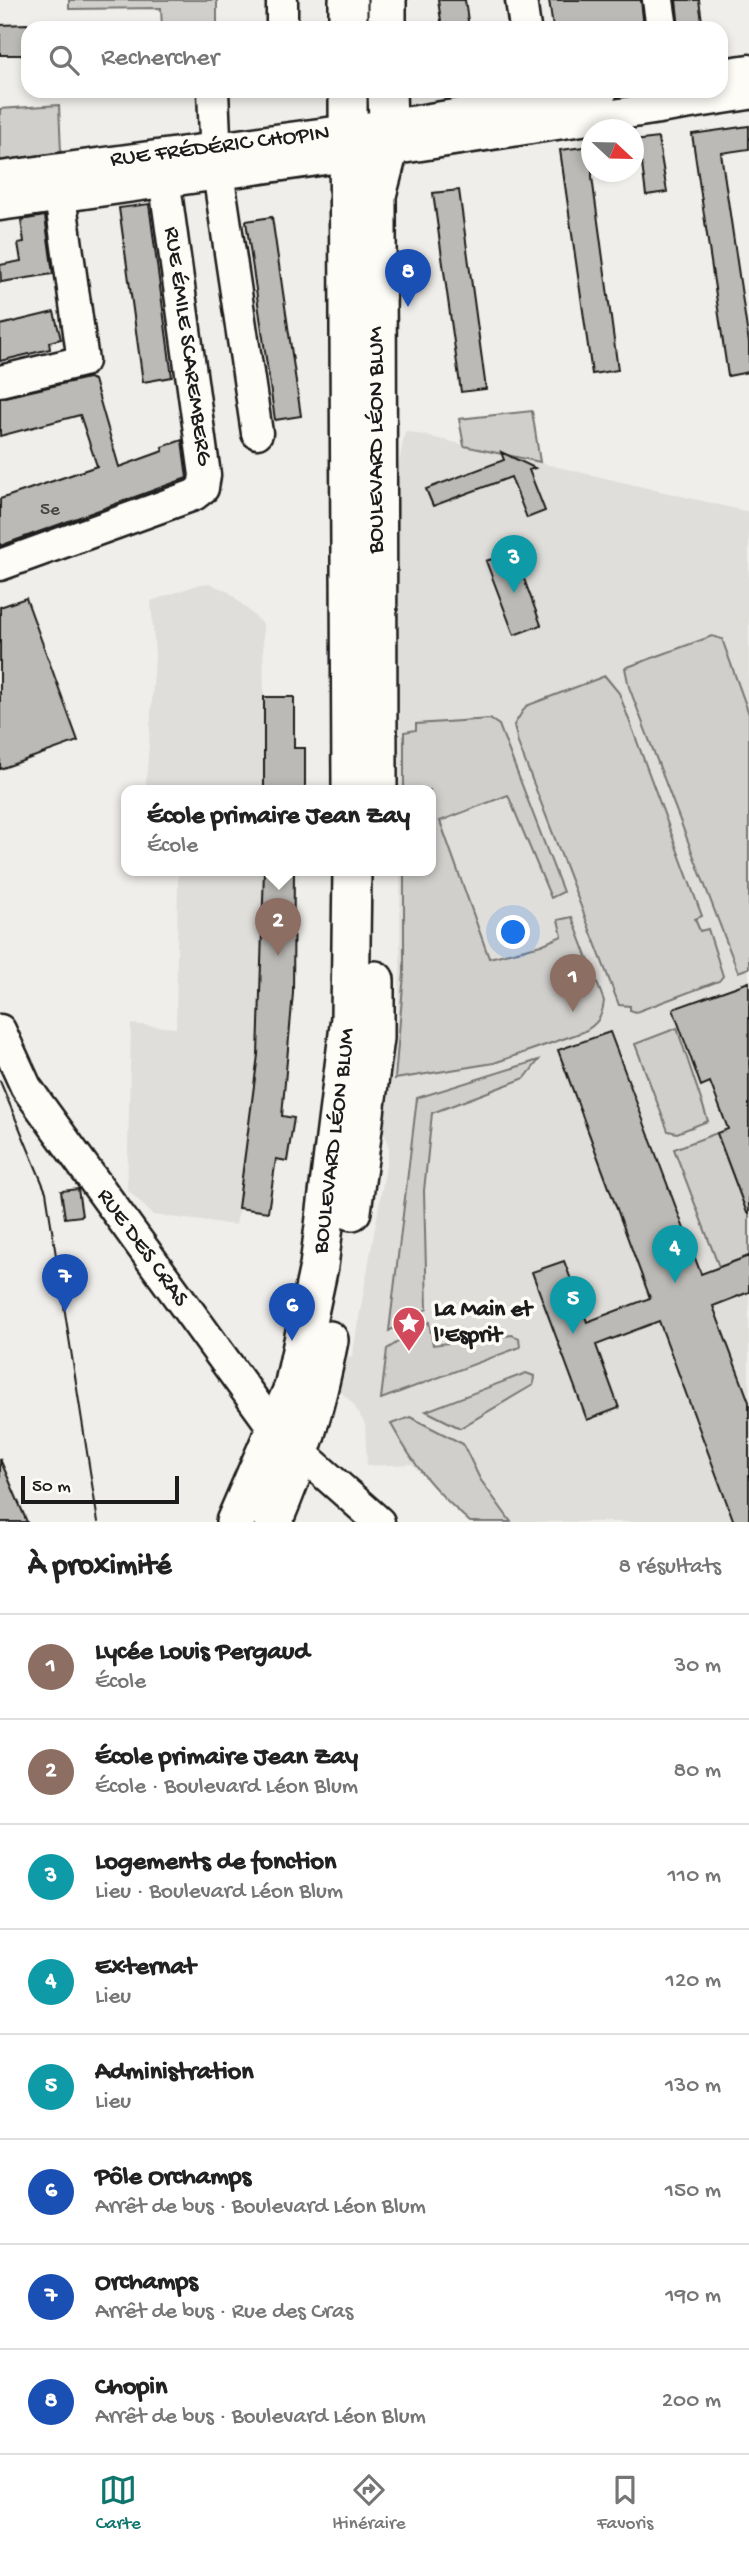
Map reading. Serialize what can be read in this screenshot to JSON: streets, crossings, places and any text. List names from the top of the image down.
{
  "streets": {
    "main road": ["BOULEVARD LÉON BLUM"],
    "street": ["RUE FRÉDÉRIC CHOPIN", "RUE ÉMILE SCAREMBERG", "RUE DES CRAS"]
  },
  "crossings": [
    ["RUE FRÉDÉRIC CHOPIN", "RUE ÉMILE SCAREMBERG"],
    ["RUE FRÉDÉRIC CHOPIN", "BOULEVARD LÉON BLUM"],
    ["BOULEVARD LÉON BLUM", "RUE DES CRAS"]
  ],
  "places": {
    "place": ["La Main et l'Esprit"]
  },
  "house_numbers": ["5e"],
  "scale_bar": "50 m",
  "north": "right",
  "page": {
    "search": "Rechercher",
    "pins": [
      "8",
      "3",
      "2",
      "1",
      "4",
      "7",
      "5",
      "6"
    ],
    "popup": ["École primaire Jean Zay", "École"],
    "scale": "50 m",
    "heading": ["À proximité", "8 résultats"],
    "list": [
      {
        "mark": "1",
        "name": "Lycée Louis Pergaud",
        "note": "École",
        "value": "30 m"
      },
      {
        "mark": "2",
        "name": "École primaire Jean Zay",
        "note": "École · Boulevard Léon Blum",
        "value": "80 m"
      },
      {
        "mark": "3",
        "name": "Logements de fonction",
        "note": "Lieu · Boulevard Léon Blum",
        "value": "110 m"
      },
      {
        "mark": "4",
        "name": "Externat",
        "note": "Lieu",
        "value": "120 m"
      },
      {
        "mark": "5",
        "name": "Administration",
        "note": "Lieu",
        "value": "130 m"
      },
      {
        "mark": "6",
        "name": "Pôle Orchamps",
        "note": "Arrêt de bus · Boulevard Léon Blum",
        "value": "150 m"
      },
      {
        "mark": "7",
        "name": "Orchamps",
        "note": "Arrêt de bus · Rue des Cras",
        "value": "190 m"
      },
      {
        "mark": "8",
        "name": "Chopin",
        "note": "Arrêt de bus · Boulevard Léon Blum",
        "value": "200 m"
      }
    ],
    "nav": ["Carte", "Itinéraire", "Favoris"]
  }
}
